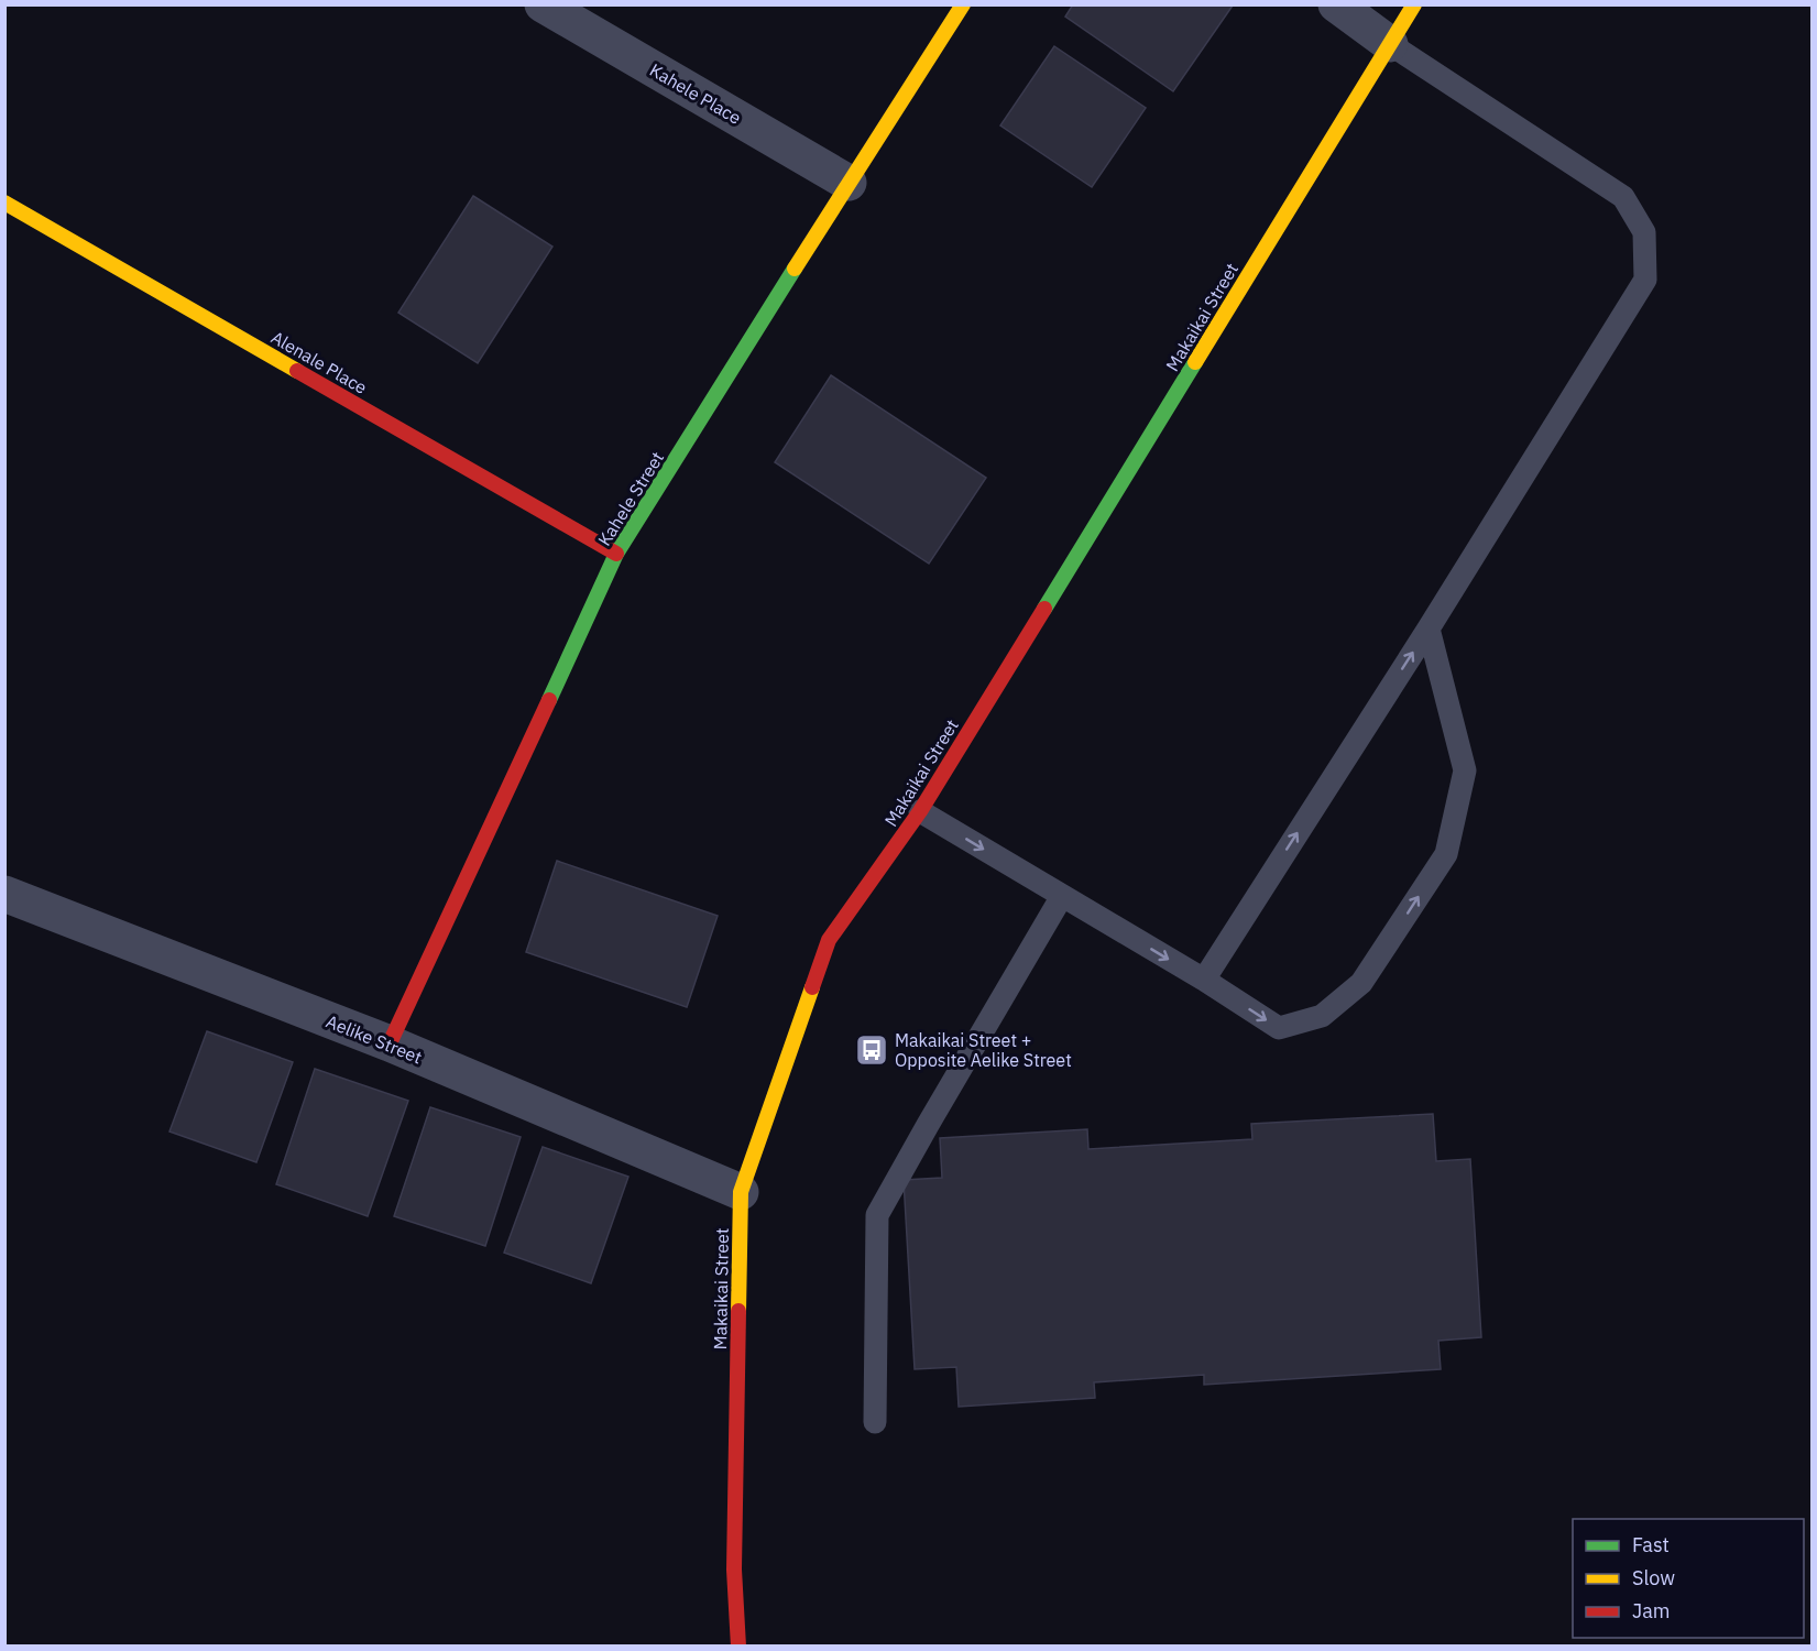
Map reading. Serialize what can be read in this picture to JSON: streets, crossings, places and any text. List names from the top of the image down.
{
  "streets": {
    "street": [
      "Kahele Place",
      "Makaikai Street",
      "Alenale Place",
      "Kahele Street",
      "Aelike Street"
    ]
  },
  "crossings": [
    ["Kahele Place", "Kahele Street"],
    ["Makaikai Street", "Aelike Street"],
    ["Alenale Place", "Kahele Street"],
    ["Kahele Street", "Aelike Street"]
  ],
  "places": {
    "bus stop": ["Makaikai Street + Opposite Aelike Street"]
  },
  "legend": ["Fast", "Slow", "Jam"]
}
